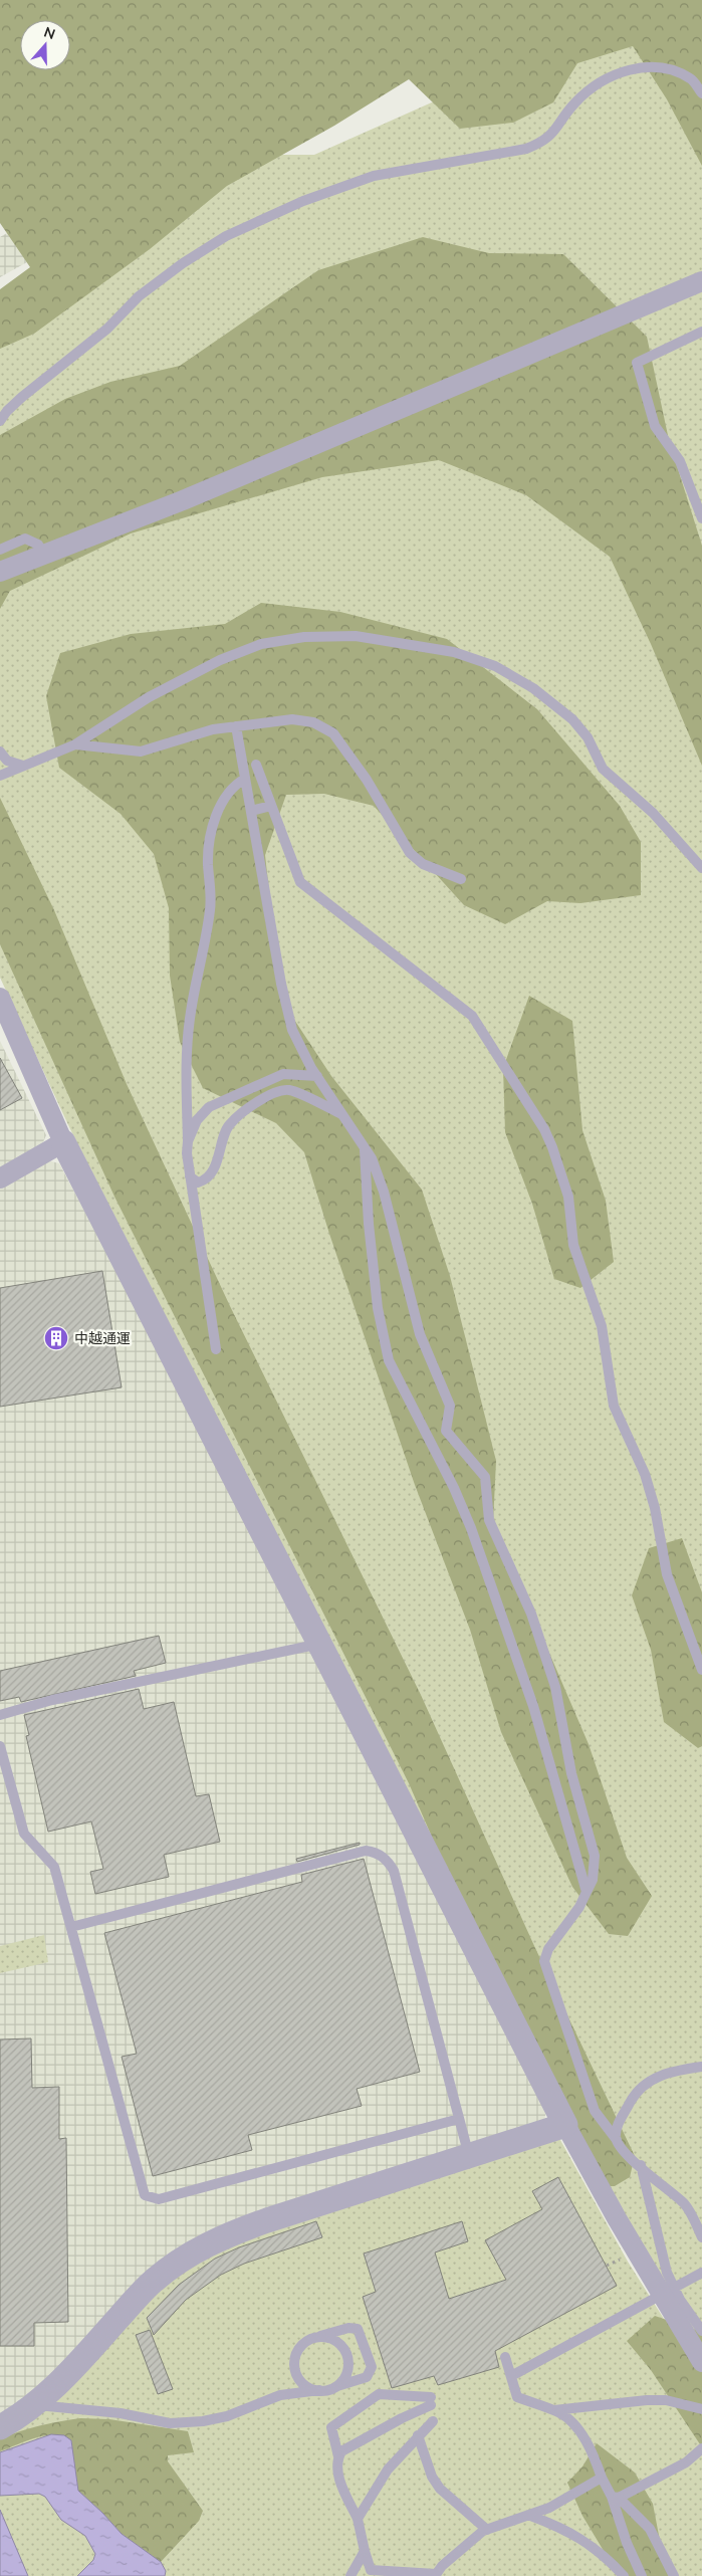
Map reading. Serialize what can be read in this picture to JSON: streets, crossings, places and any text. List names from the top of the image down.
{
  "places": {
    "building": ["中越通運"]
  },
  "north": "top"
}
